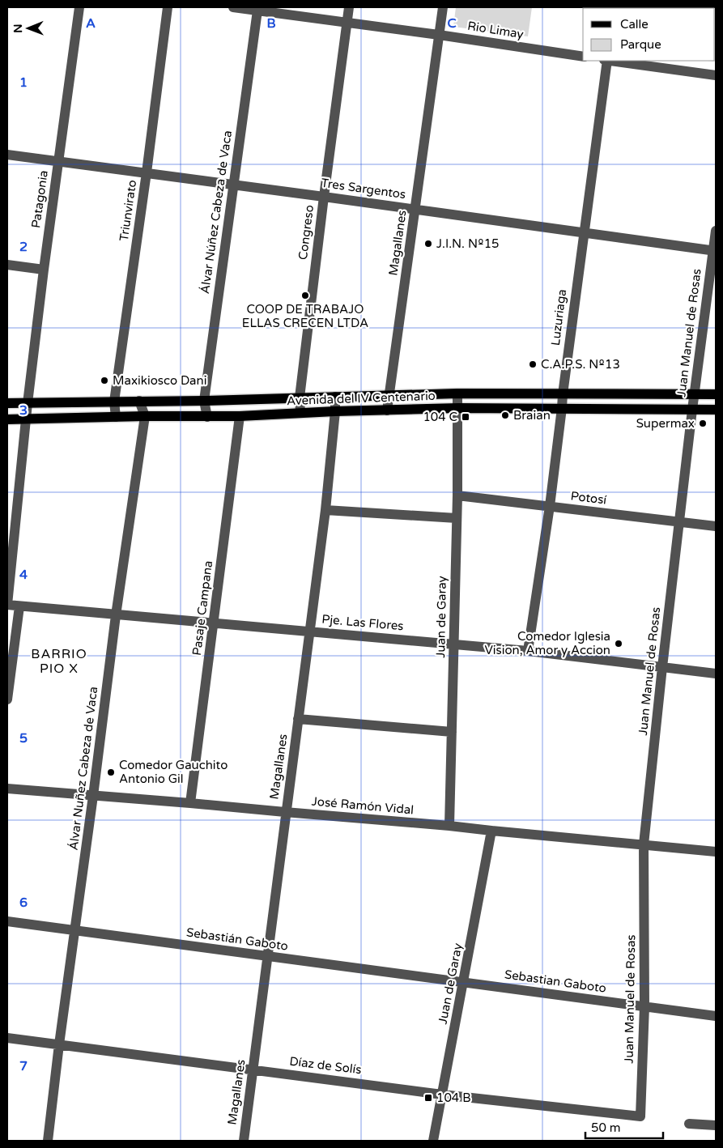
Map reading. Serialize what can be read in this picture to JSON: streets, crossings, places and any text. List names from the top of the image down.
{
  "streets": {
    "main road": ["Avenida del IV Centenario"],
    "street": [
      "Rio Limay",
      "Tres Sargentos",
      "Patagonia",
      "Triunvirato",
      "Álvar Núñez Cabeza de Vaca",
      "Congreso",
      "Magallanes",
      "Luzuriaga",
      "Juan Manuel de Rosas",
      "Potosí",
      "Pasaje Campana",
      "Juan de Garay",
      "Pje. Las Flores",
      "Álvar Nuñez Cabeza de Vaca",
      "José Ramón Vidal",
      "Sebastián Gaboto",
      "Sebastian Gaboto",
      "Díaz de Solís"
    ]
  },
  "crossings": [
    ["Rio Limay", "Álvar Núñez Cabeza de Vaca"],
    ["Rio Limay", "Congreso"],
    ["Rio Limay", "Magallanes"],
    ["Tres Sargentos", "Patagonia"],
    ["Tres Sargentos", "Triunvirato"],
    ["Tres Sargentos", "Álvar Núñez Cabeza de Vaca"],
    ["Tres Sargentos", "Congreso"],
    ["Tres Sargentos", "Magallanes"],
    ["Tres Sargentos", "Luzuriaga"],
    ["Tres Sargentos", "Juan Manuel de Rosas"],
    ["Patagonia", "Avenida del IV Centenario"],
    ["Patagonia", "Pje. Las Flores"],
    ["Triunvirato", "Avenida del IV Centenario"],
    ["Álvar Núñez Cabeza de Vaca", "Avenida del IV Centenario"],
    ["Congreso", "Avenida del IV Centenario"],
    ["Magallanes", "Avenida del IV Centenario"],
    ["Magallanes", "Pje. Las Flores"],
    ["Magallanes", "José Ramón Vidal"],
    ["Magallanes", "Sebastián Gaboto"],
    ["Magallanes", "Díaz de Solís"],
    ["Luzuriaga", "Avenida del IV Centenario"],
    ["Luzuriaga", "Potosí"],
    ["Luzuriaga", "Pje. Las Flores"],
    ["Juan Manuel de Rosas", "Avenida del IV Centenario"],
    ["Juan Manuel de Rosas", "Potosí"],
    ["Juan Manuel de Rosas", "Pje. Las Flores"],
    ["Juan Manuel de Rosas", "José Ramón Vidal"],
    ["Juan Manuel de Rosas", "Sebastian Gaboto"],
    ["Juan Manuel de Rosas", "Díaz de Solís"],
    ["Avenida del IV Centenario", "Pasaje Campana"],
    ["Avenida del IV Centenario", "Juan de Garay"],
    ["Avenida del IV Centenario", "Álvar Nuñez Cabeza de Vaca"],
    ["Potosí", "Juan de Garay"],
    ["Pasaje Campana", "Pje. Las Flores"],
    ["Pasaje Campana", "José Ramón Vidal"],
    ["Juan de Garay", "Pje. Las Flores"],
    ["Juan de Garay", "José Ramón Vidal"],
    ["Juan de Garay", "Sebastián Gaboto"],
    ["Juan de Garay", "Sebastian Gaboto"],
    ["Juan de Garay", "Díaz de Solís"],
    ["Pje. Las Flores", "Álvar Nuñez Cabeza de Vaca"],
    ["Álvar Nuñez Cabeza de Vaca", "José Ramón Vidal"],
    ["Álvar Nuñez Cabeza de Vaca", "Sebastián Gaboto"],
    ["Álvar Nuñez Cabeza de Vaca", "Díaz de Solís"],
    ["Sebastián Gaboto", "Sebastian Gaboto"]
  ],
  "districts": ["BARRIO PIO X"],
  "places": {
    "other": [
      "J.I.N. Nº15",
      "COOP DE TRABAJO ELLAS CRECEN LTDA",
      "C.A.P.S. Nº13",
      "Maxikiosco Dani",
      "Braian",
      "Supermax",
      "Comedor Iglesia Vision, Amor y Accion",
      "Comedor Gauchito Antonio Gil"
    ],
    "transit": ["104 C", "104 B"]
  },
  "legend": ["Calle", "Parque"],
  "scale_bar": "50 m",
  "north": "left",
  "grid": {
    "columns": ["A", "B", "C"],
    "rows": [
      "1",
      "2",
      "3",
      "4",
      "5",
      "6",
      "7"
    ]
  }
}
